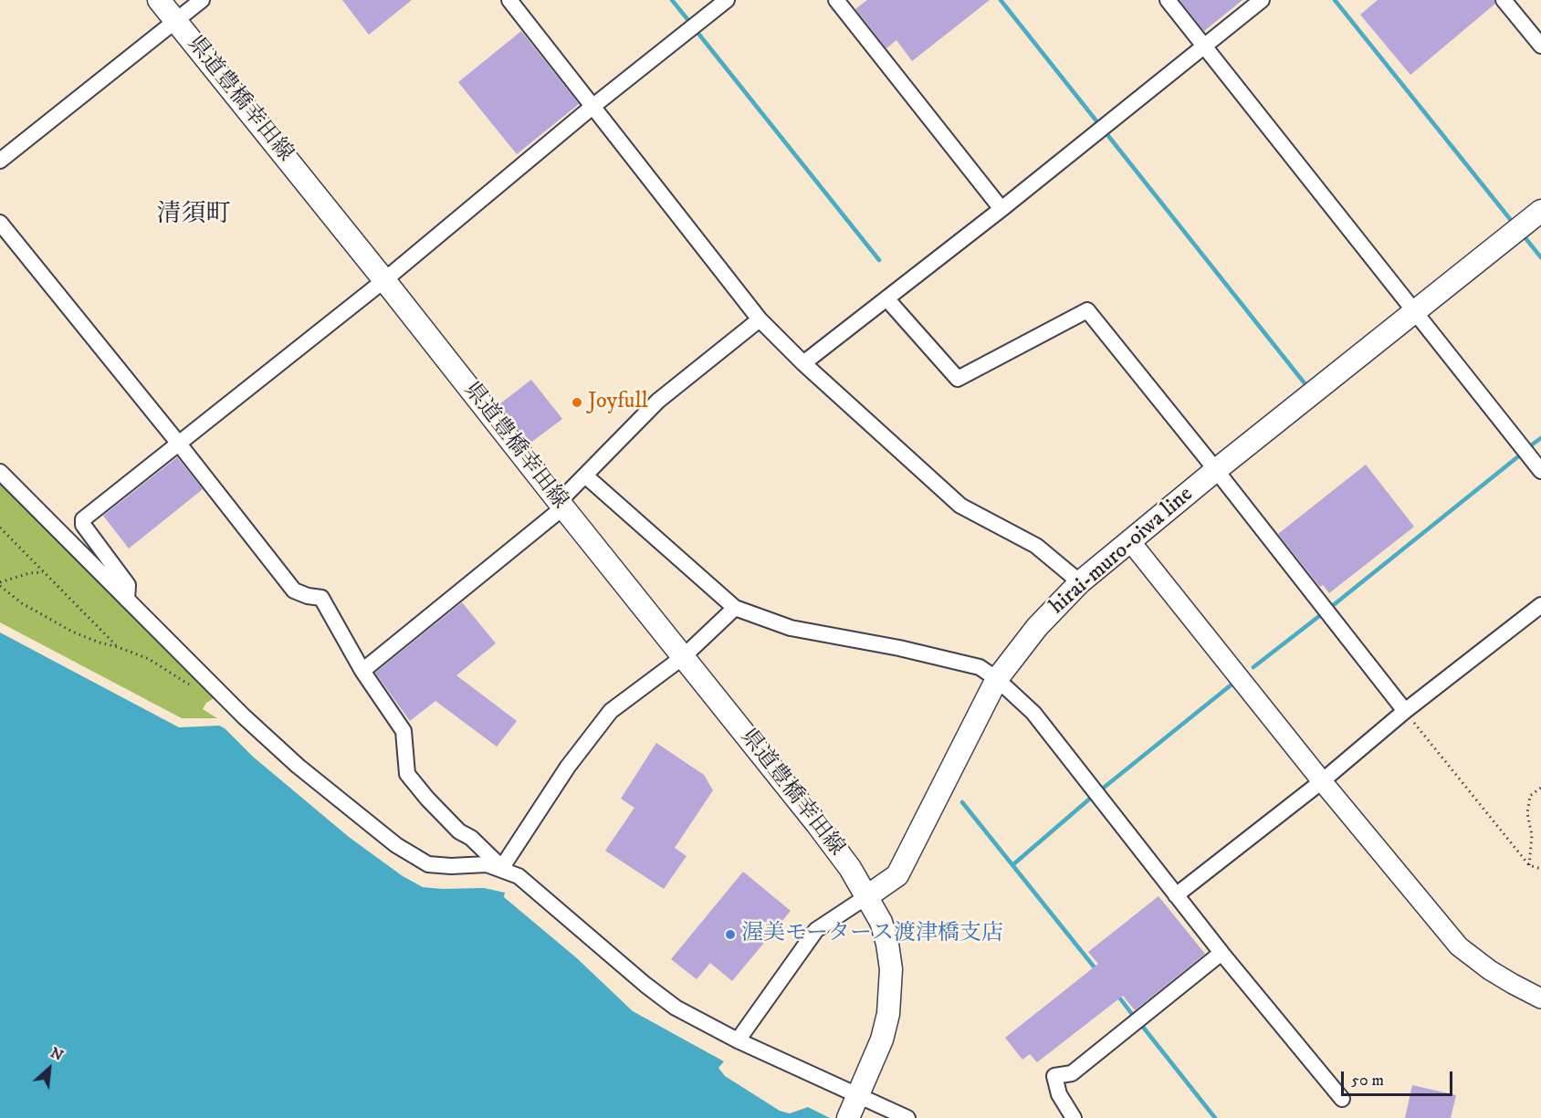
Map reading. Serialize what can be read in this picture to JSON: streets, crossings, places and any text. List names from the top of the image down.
{
  "streets": {
    "main road": ["県道豊橋幸田線", "hirai-muro-oiwa line"]
  },
  "crossings": [
    ["県道豊橋幸田線", "hirai-muro-oiwa line"]
  ],
  "districts": ["清須町"],
  "places": ["Joyfull", "渥美モータース渡津橋支店"],
  "scale_bar": "50 m",
  "north": "top right"
}
